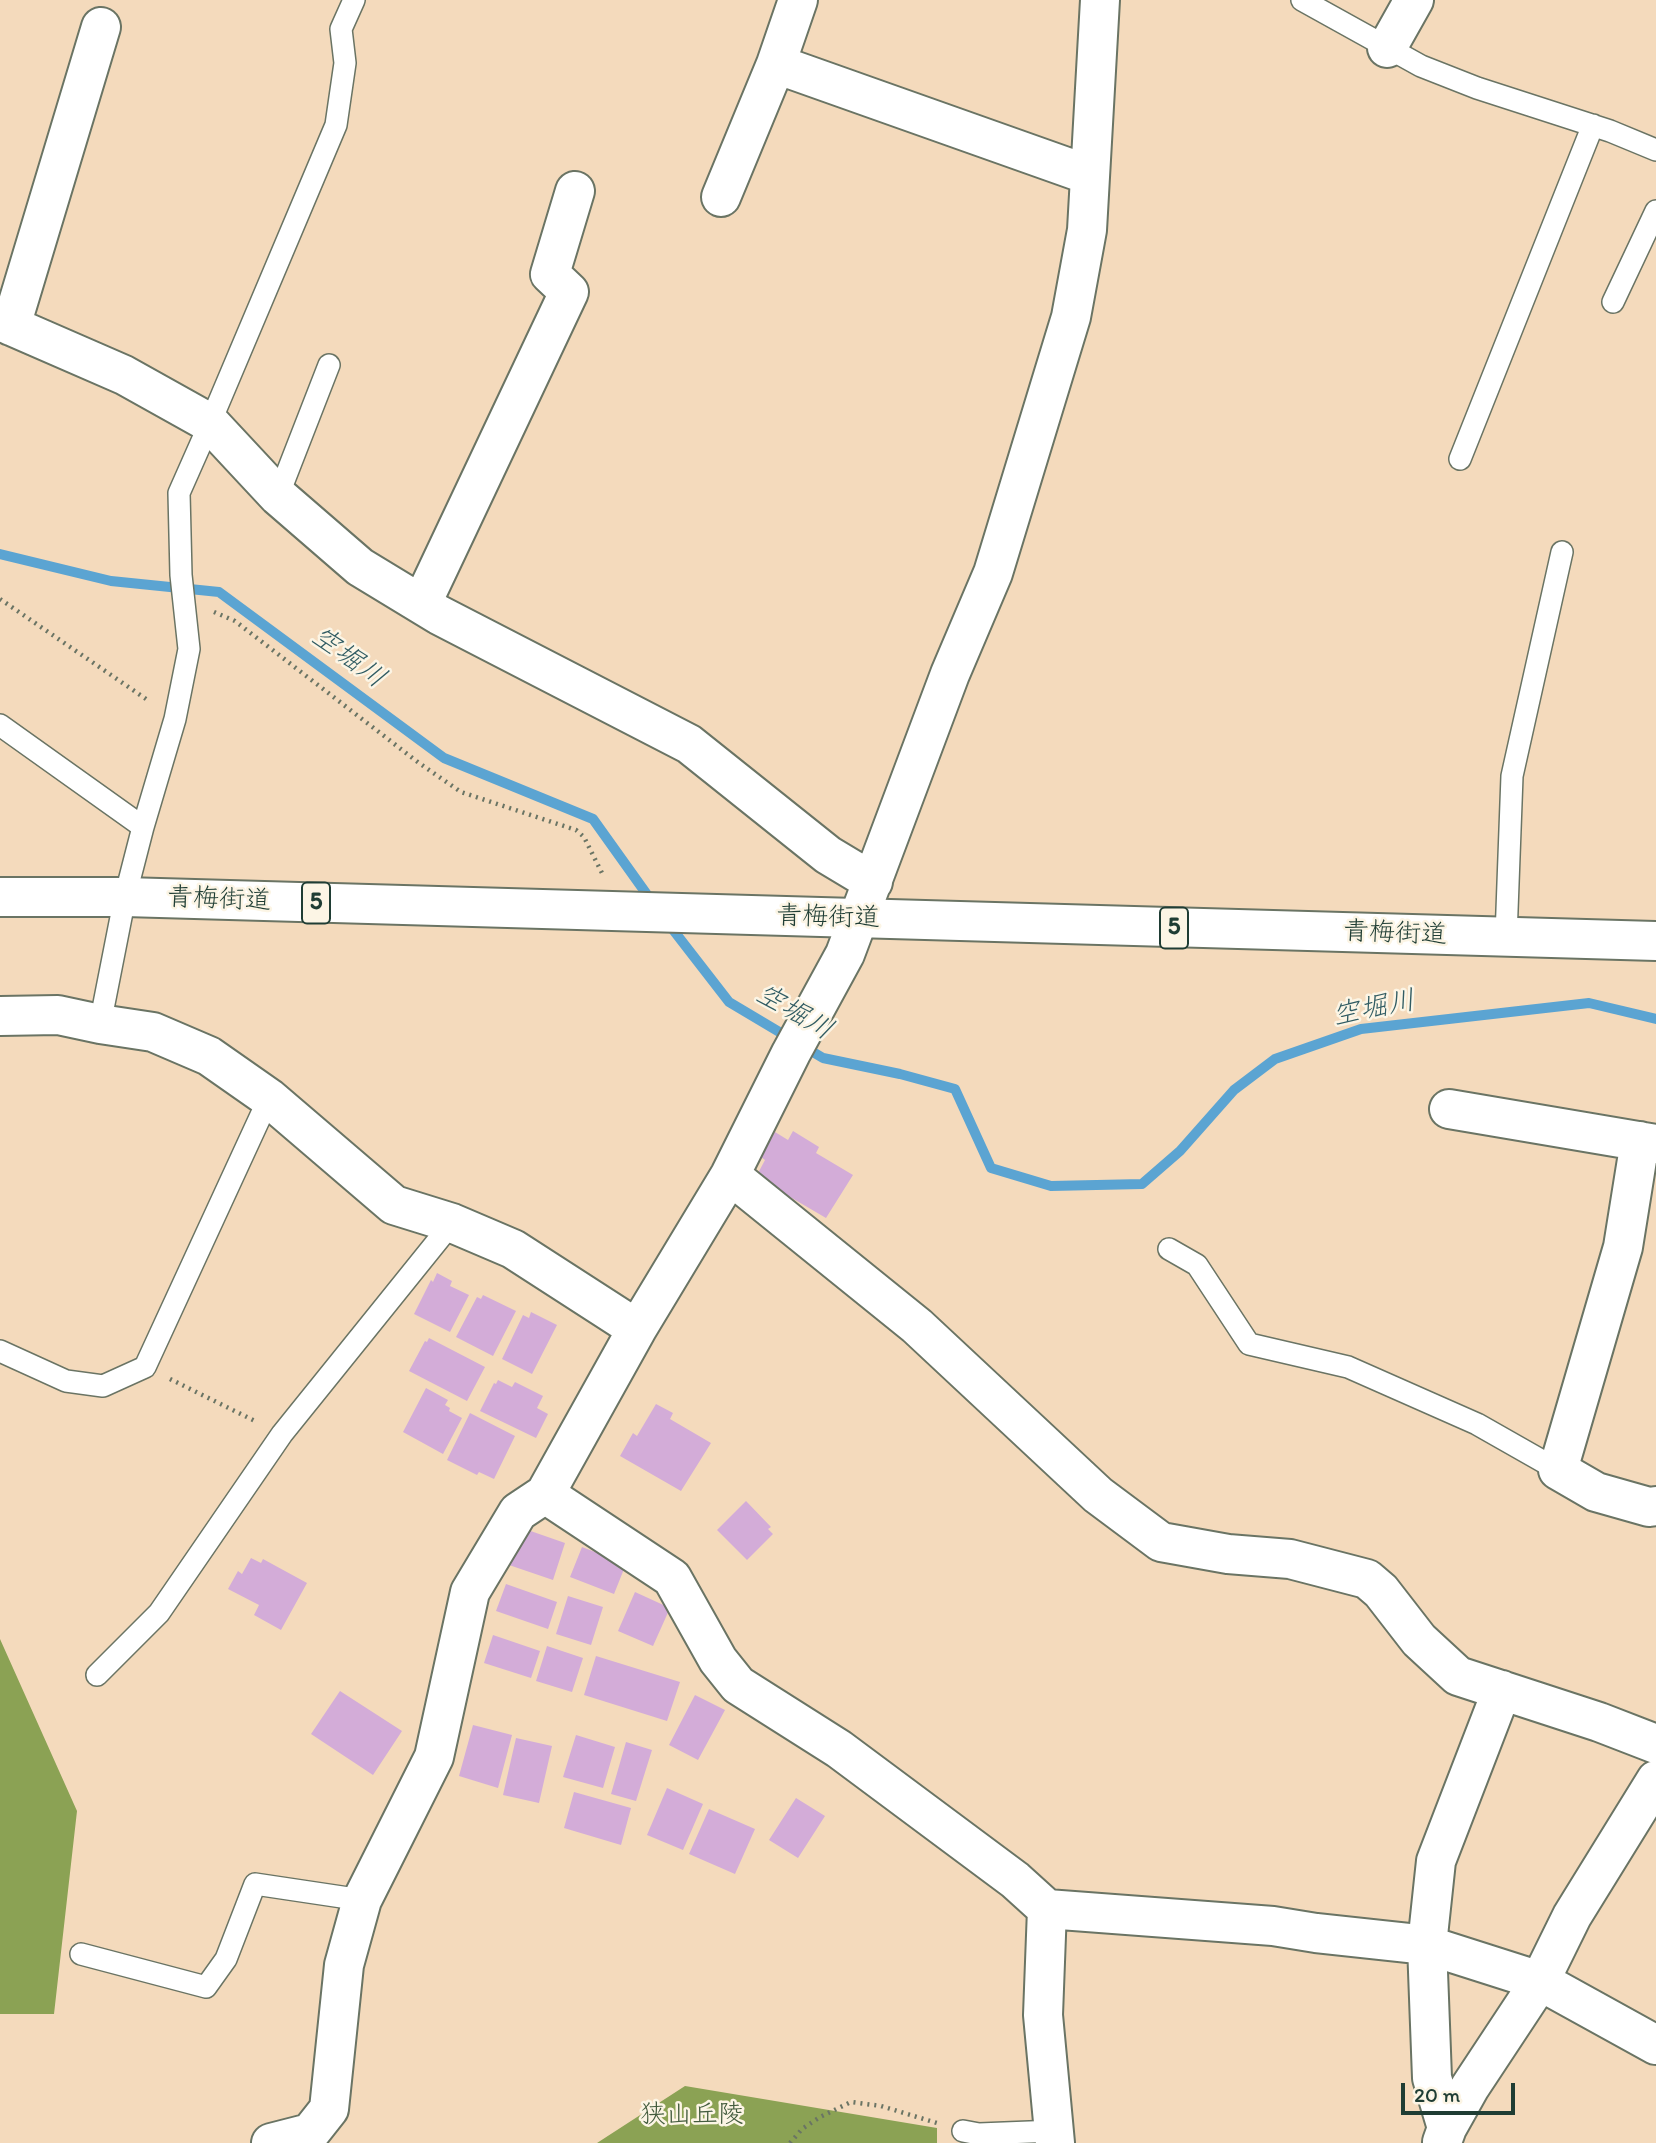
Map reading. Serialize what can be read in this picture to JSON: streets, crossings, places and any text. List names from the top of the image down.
{
  "streets": {
    "street": ["青梅街道", "5"]
  },
  "water": ["空堀川"],
  "parks": ["狭山丘陵"],
  "scale_bar": "20 m"
}
